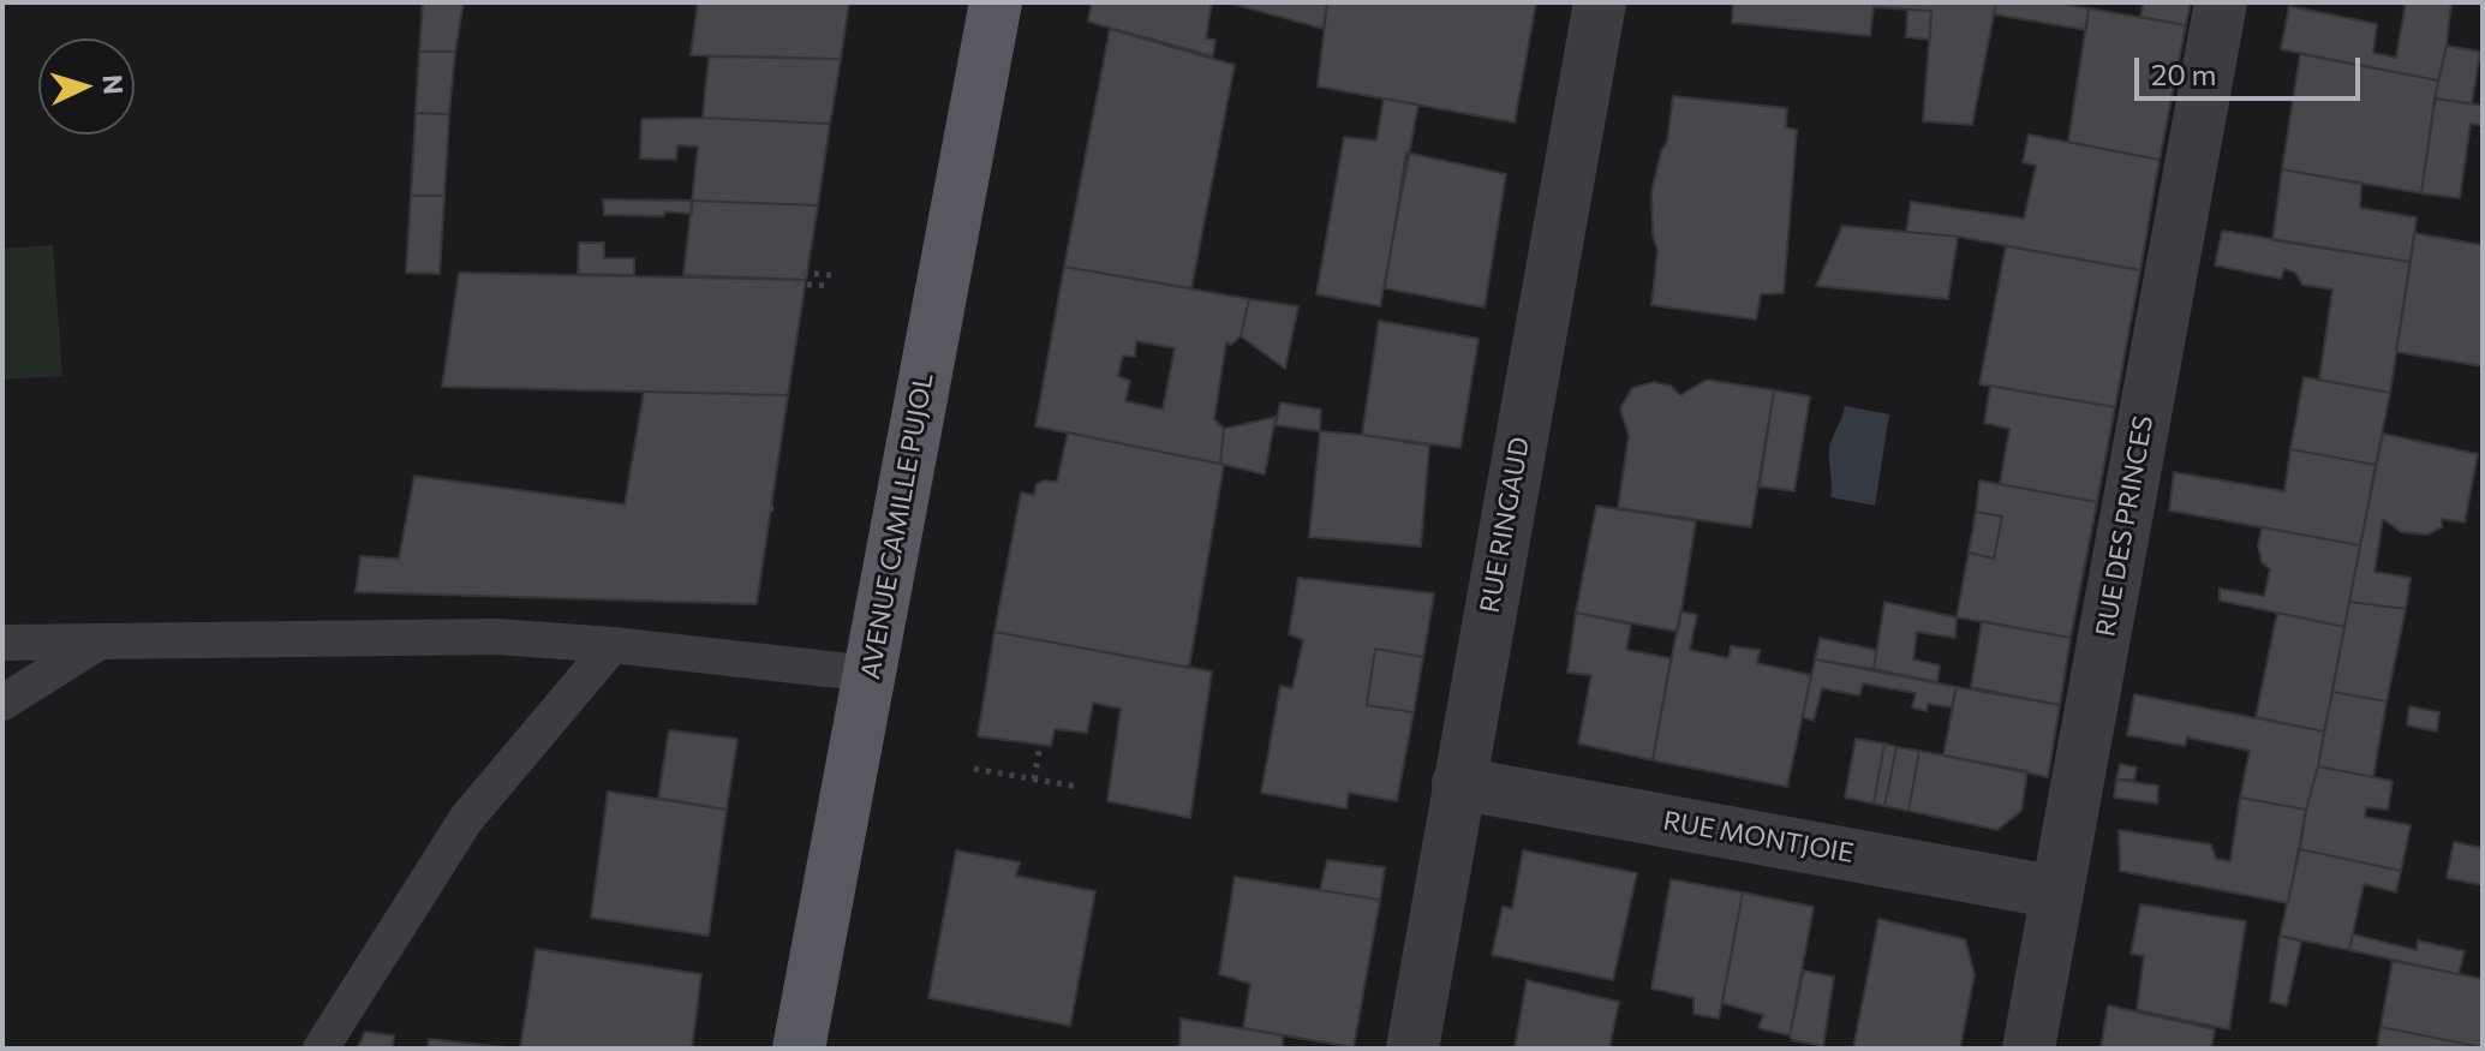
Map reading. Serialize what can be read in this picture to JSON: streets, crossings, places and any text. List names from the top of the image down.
{
  "streets": {
    "main road": ["AVENUE CAMILLE PUJOL"],
    "street": ["RUE RINGAUD", "RUE DES PRINCES", "RUE MONTJOIE"]
  },
  "crossings": [
    ["RUE RINGAUD", "RUE MONTJOIE"],
    ["RUE DES PRINCES", "RUE MONTJOIE"]
  ],
  "scale_bar": "20 m",
  "north": "right"
}
